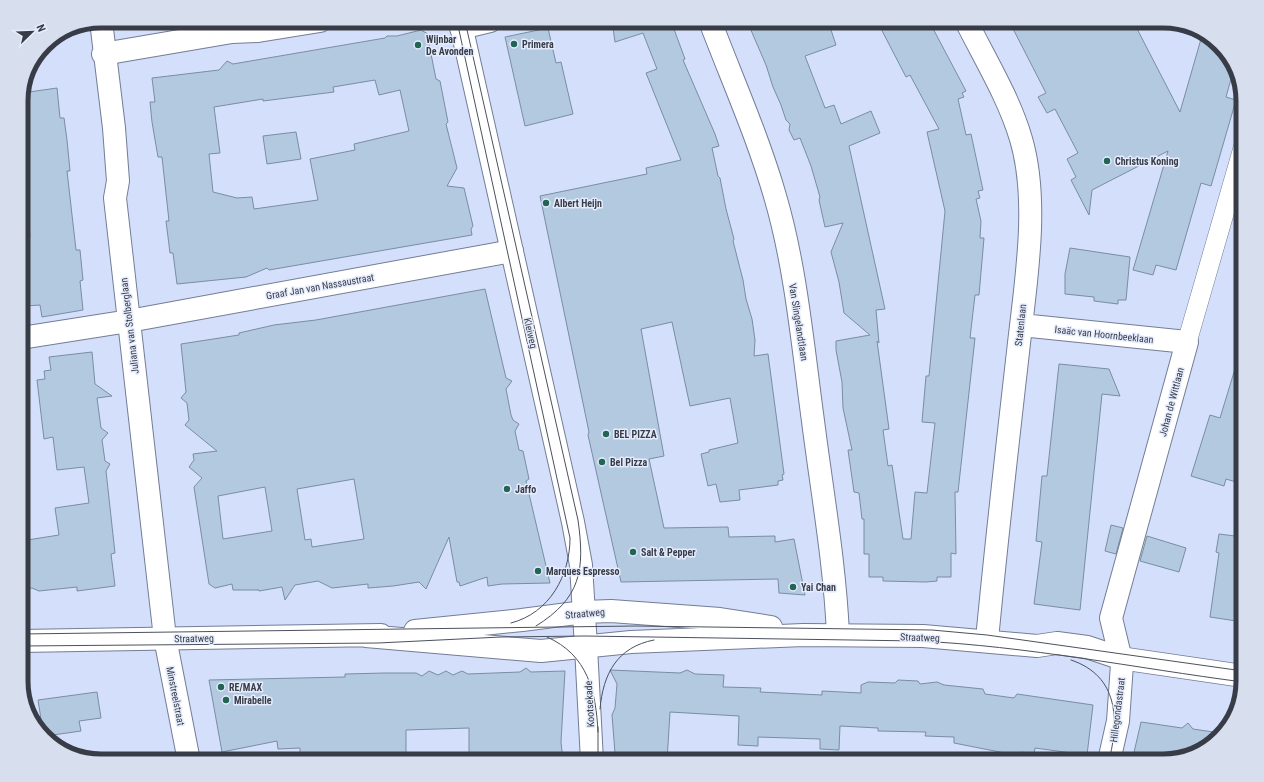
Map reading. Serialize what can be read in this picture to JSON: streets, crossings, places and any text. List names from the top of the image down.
{
  "streets": {
    "street": [
      "Graaf Jan van Nassaustraat",
      "Van Slingelandtlaan",
      "Statenlaan",
      "Juliana van Stolberglaan",
      "Kleiweg",
      "Isaäc van Hoornbeeklaan",
      "Johan de Wittlaan",
      "Straatweg",
      "Minstreelstraat",
      "Kootsekade",
      "Hillegondastraat"
    ]
  },
  "crossings": [
    ["Graaf Jan van Nassaustraat", "Juliana van Stolberglaan"],
    ["Graaf Jan van Nassaustraat", "Kleiweg"],
    ["Van Slingelandtlaan", "Straatweg"],
    ["Statenlaan", "Isaäc van Hoornbeeklaan"],
    ["Statenlaan", "Straatweg"],
    ["Juliana van Stolberglaan", "Straatweg"],
    ["Juliana van Stolberglaan", "Minstreelstraat"],
    ["Kleiweg", "Straatweg"],
    ["Kleiweg", "Kootsekade"],
    ["Isaäc van Hoornbeeklaan", "Johan de Wittlaan"],
    ["Johan de Wittlaan", "Straatweg"],
    ["Johan de Wittlaan", "Hillegondastraat"],
    ["Straatweg", "Minstreelstraat"],
    ["Straatweg", "Kootsekade"],
    ["Straatweg", "Hillegondastraat"]
  ],
  "places": [
    "Primera",
    "Wijnbar De Avonden",
    "Christus Koning",
    "Albert Heijn",
    "BEL PIZZA",
    "Bel Pizza",
    "Jaffo",
    "Salt & Pepper",
    "Marques Espresso",
    "Yai Chan",
    "RE/MAX",
    "Mirabelle"
  ],
  "north": "top right"
}
